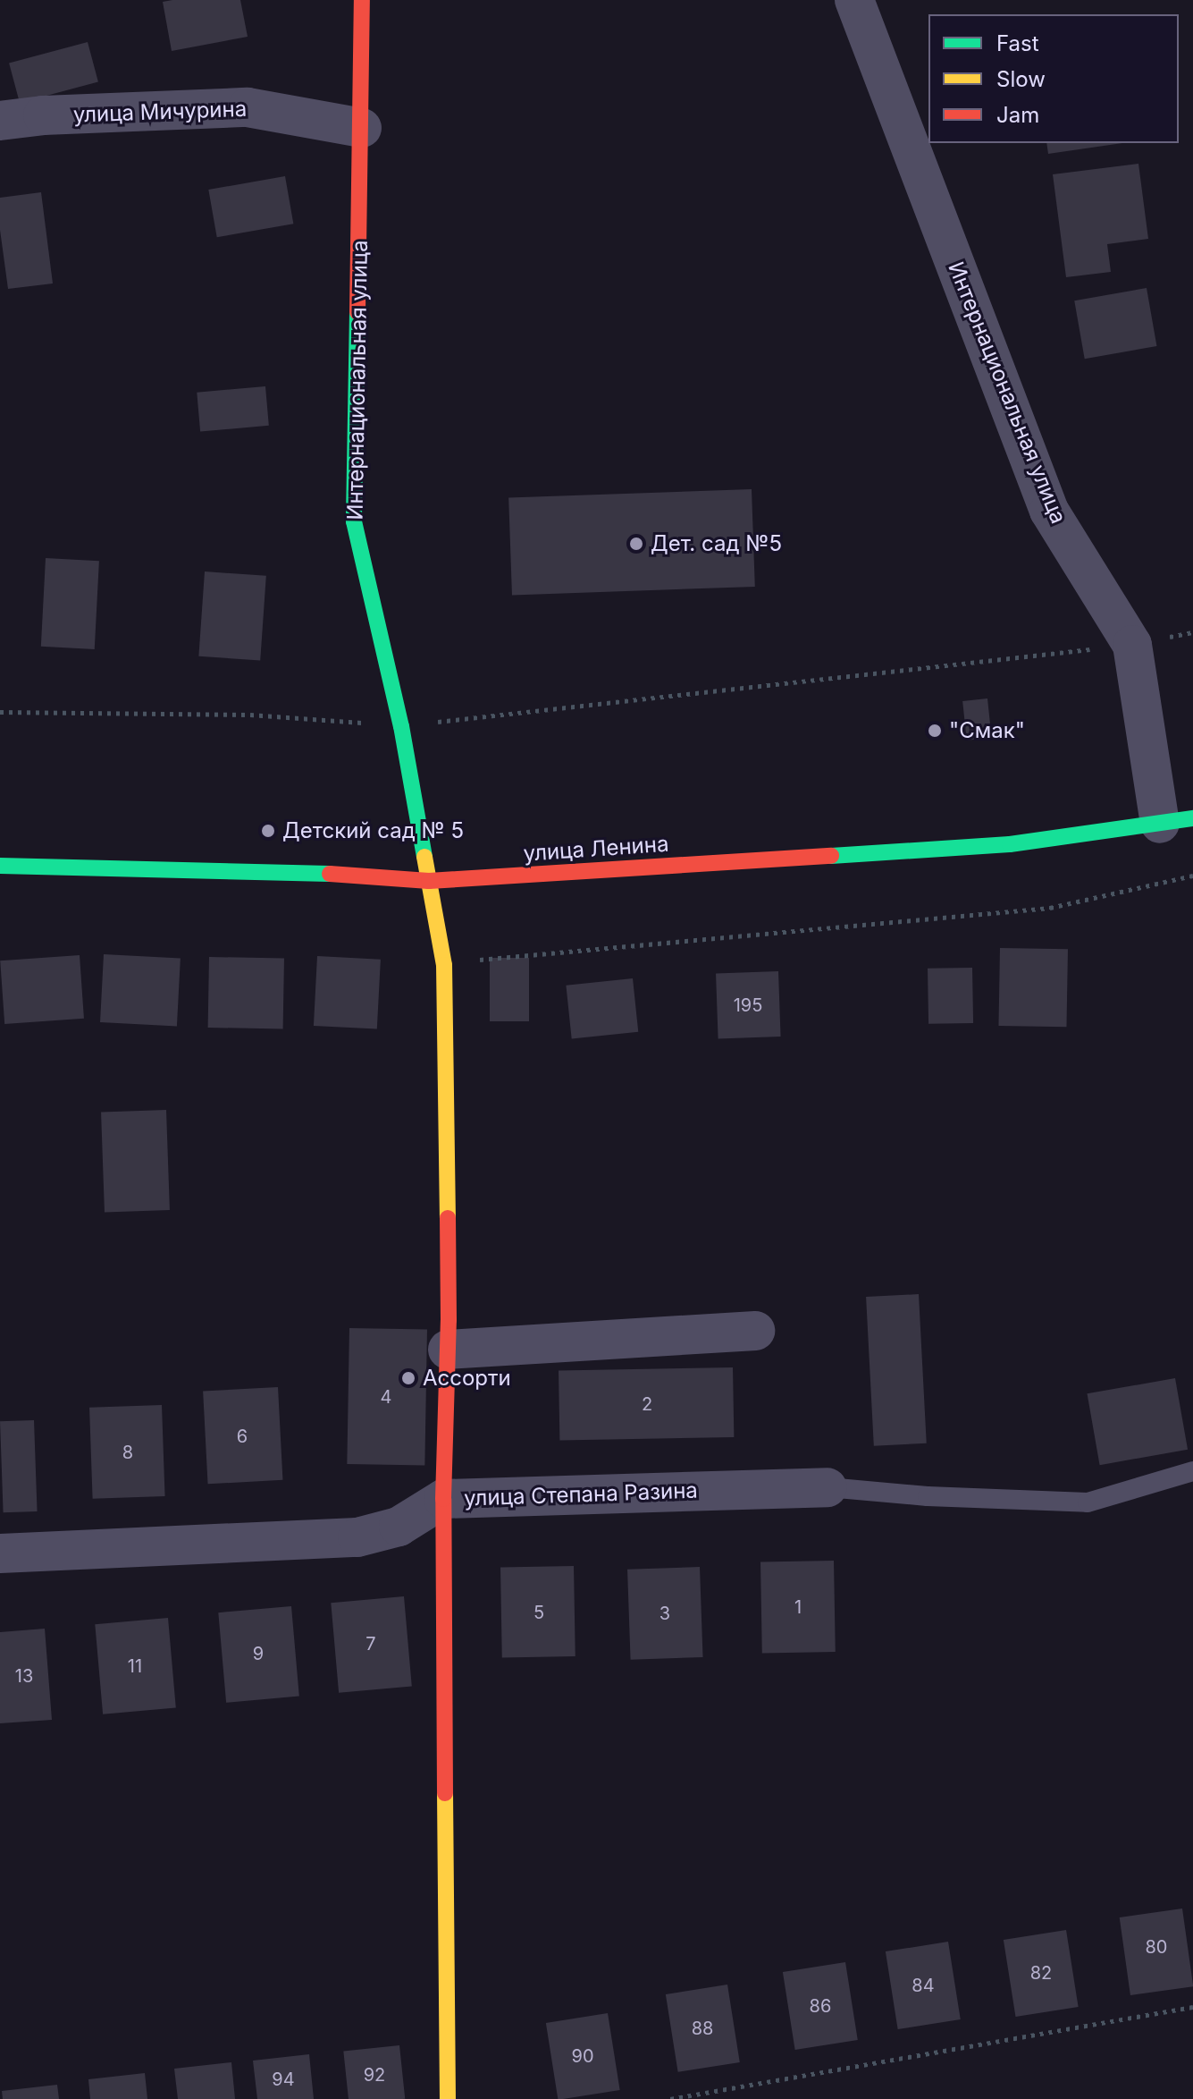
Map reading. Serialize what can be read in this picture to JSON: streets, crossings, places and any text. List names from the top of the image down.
{
  "streets": {
    "street": [
      "улица Мичурина",
      "Интернациональная улица",
      "улица Ленина",
      "улица Степана Разина"
    ]
  },
  "crossings": [
    ["улица Мичурина", "Интернациональная улица"],
    ["Интернациональная улица", "улица Ленина"],
    ["Интернациональная улица", "улица Степана Разина"]
  ],
  "places": [
    "Дет. сад №5",
    "\"Смак\"",
    "Детский сад № 5",
    "Ассорти"
  ],
  "house_numbers": [
    "195",
    "4",
    "2",
    "6",
    "8",
    "1",
    "5",
    "3",
    "7",
    "9",
    "11",
    "13",
    "80",
    "82",
    "84",
    "86",
    "88",
    "90",
    "92",
    "94"
  ],
  "legend": ["Fast", "Slow", "Jam"]
}
